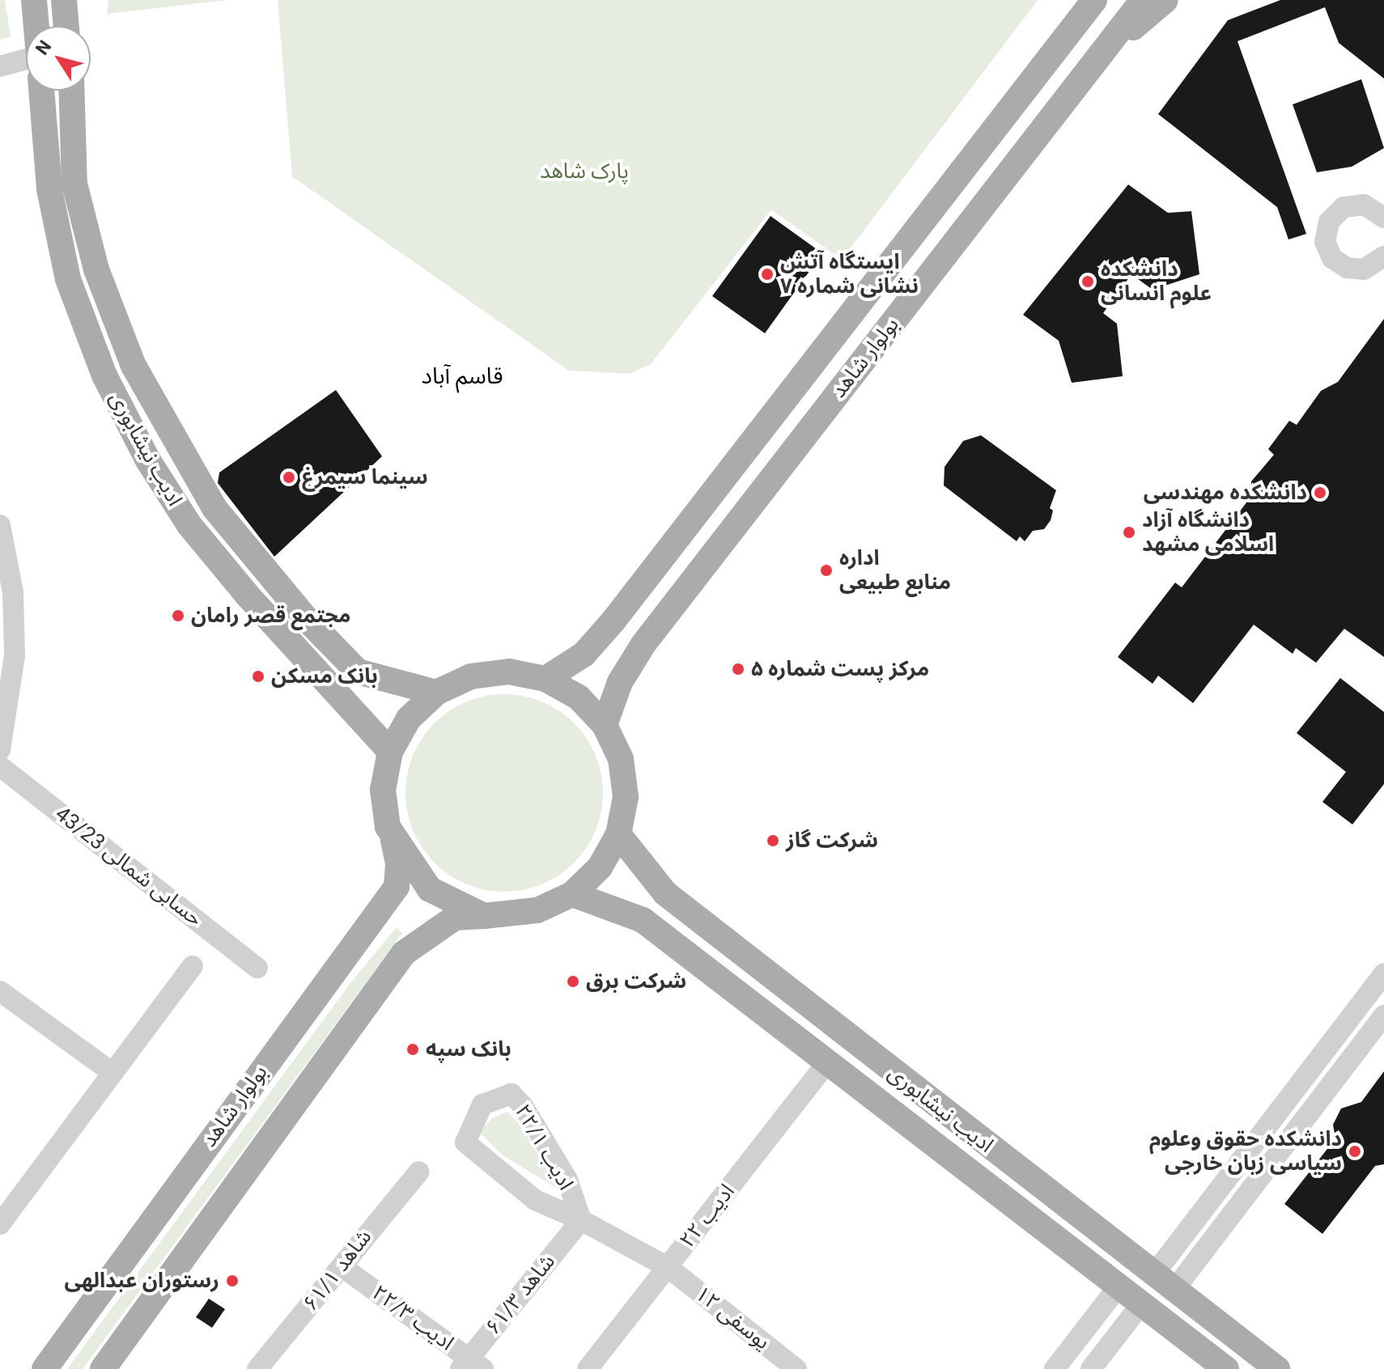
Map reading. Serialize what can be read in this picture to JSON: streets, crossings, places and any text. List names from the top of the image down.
{
  "streets": {
    "main road": ["بولوار شاهد", "ادیب نیشابوری"],
    "street": [
      "حسابی شمالی 43/23",
      "ادیب ۲۲/۱",
      "ادیب ۲۲",
      "شاهد ۶۱/۱",
      "شاهد ۶۱/۳",
      "ادیب ۲۲/۳",
      "یوسفی ۱۲"
    ]
  },
  "crossings": [
    ["بولوار شاهد", "ادیب نیشابوری"],
    ["ادیب نیشابوری", "ادیب ۲۲"],
    ["ادیب ۲۲/۱", "ادیب ۲۲"],
    ["ادیب ۲۲/۱", "شاهد ۶۱/۳"],
    ["ادیب ۲۲/۱", "یوسفی ۱۲"],
    ["ادیب ۲۲", "یوسفی ۱۲"],
    ["شاهد ۶۱/۱", "ادیب ۲۲/۳"],
    ["شاهد ۶۱/۳", "ادیب ۲۲/۳"]
  ],
  "districts": ["قاسم آباد"],
  "parks": ["پارک شاهد"],
  "places": [
    "ایستگاه آتش نشانی شماره ۷",
    "دانشکده علوم انسانی",
    "سینما سیمرغ",
    "دانشکده مهندسی",
    "دانشگاه آزاد اسلامی مشهد",
    "اداره منابع طبیعی",
    "مجتمع قصر رامان",
    "مرکز پست شماره ۵",
    "بانک مسکن",
    "شرکت گاز",
    "شرکت برق",
    "بانک سپه",
    "دانشکده حقوق وعلوم سیاسی زبان خارجی",
    "رستوران عبدالهی"
  ],
  "north": "top left"
}
